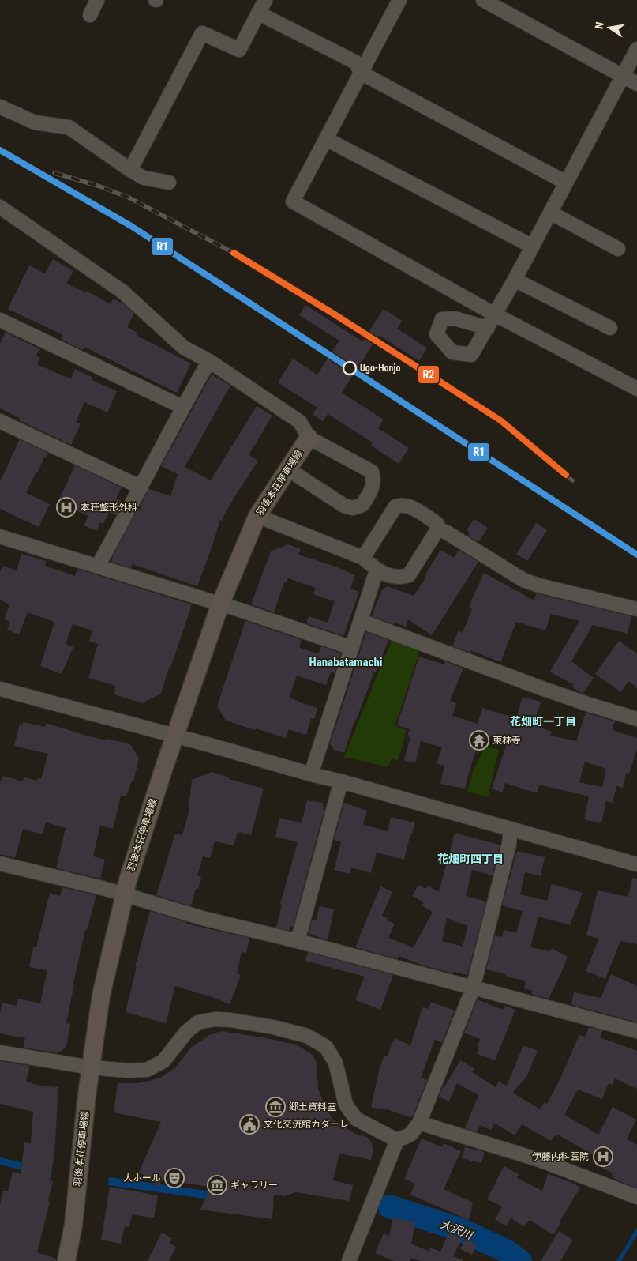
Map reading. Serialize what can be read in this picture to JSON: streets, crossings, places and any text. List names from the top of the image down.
{
  "streets": {
    "main road": ["羽後本荘停車場線"]
  },
  "districts": ["Hanabatamachi", "花畑町一丁目", "花畑町四丁目"],
  "water": ["大沢川"],
  "places": {
    "other": ["Ugo-Honjo"],
    "hospital": ["本荘整形外科", "伊藤内科医院"],
    "temple": ["東林寺"],
    "museum": ["郷土資料室", "ギャラリー"],
    "public building": ["文化交流館カダーレ"],
    "theatre": ["大ホール"]
  },
  "lines": ["transit line R1", "transit line R2"],
  "north": "left"
}
